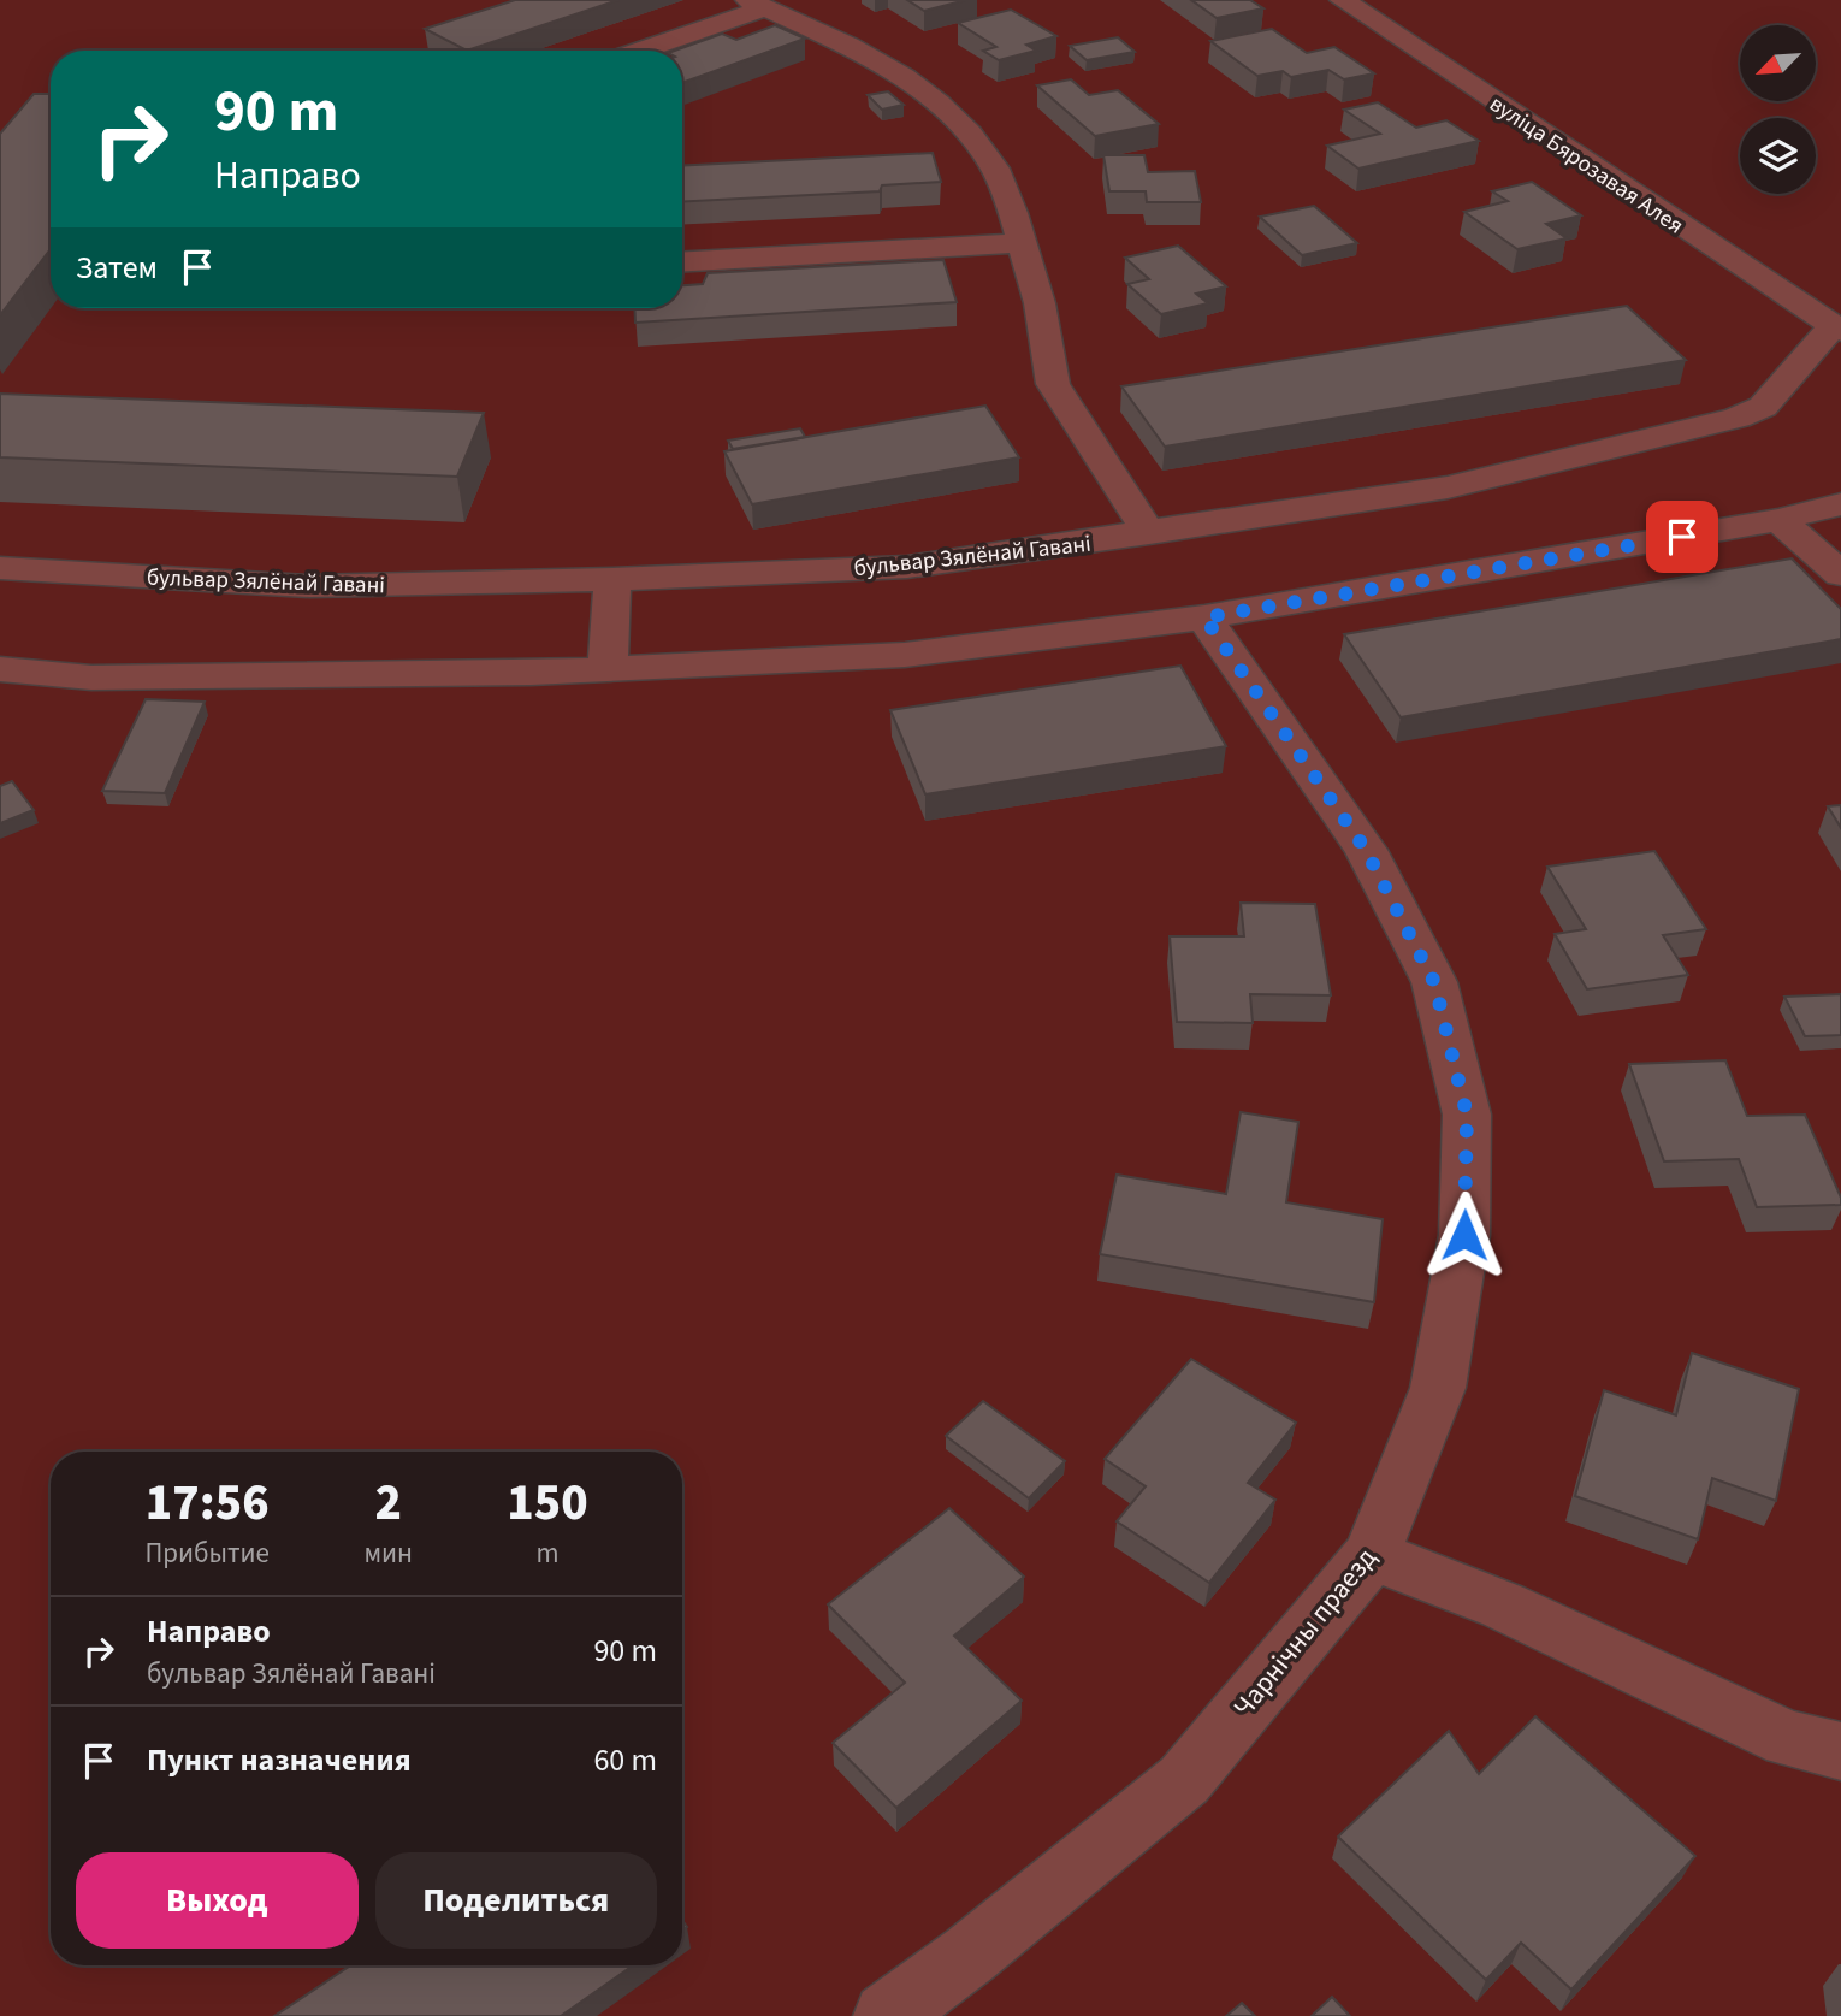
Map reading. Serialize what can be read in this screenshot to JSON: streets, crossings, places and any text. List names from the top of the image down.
{
  "streets": {
    "street": ["вуліца Бярозавая Алея", "бульвар Зялёнай Гавані", "Чарнічны праезд"]
  },
  "crossings": [
    ["вуліца Бярозавая Алея", "бульвар Зялёнай Гавані"]
  ],
  "north": "bottom left",
  "page": {
    "turn": ["90 m", "Направо"],
    "then": "Затем",
    "eta": [
      "17:56",
      "Прибытие",
      "2",
      "мин",
      "150",
      "m"
    ],
    "list": [
      {
        "name": "Направо",
        "note": "бульвар Зялёнай Гавані",
        "value": "90 m"
      },
      {
        "name": "Пункт назначения",
        "value": "60 m"
      }
    ],
    "buttons": ["Выход", "Поделиться"]
  }
}
